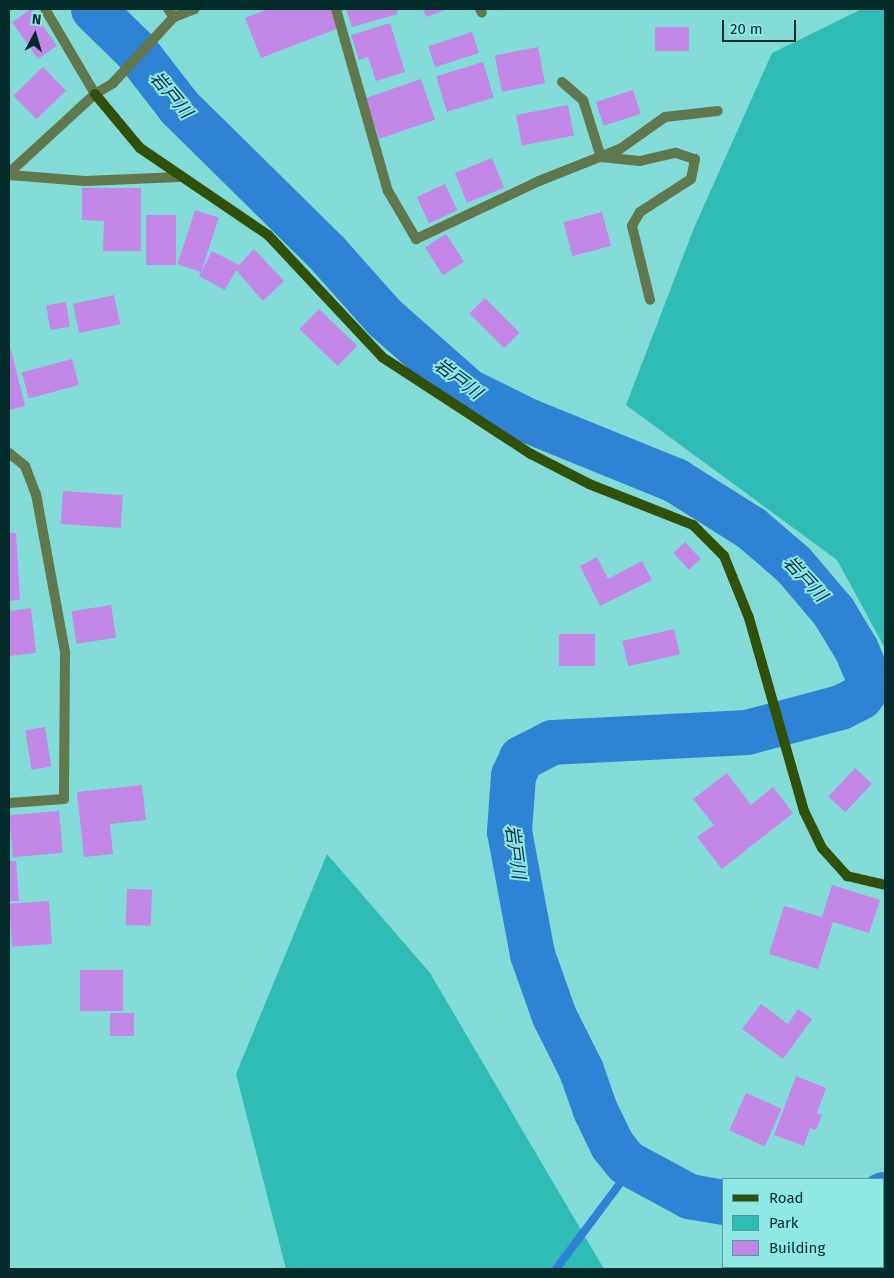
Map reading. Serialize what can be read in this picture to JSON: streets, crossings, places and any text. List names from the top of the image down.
{
  "water": ["岩戸川"],
  "legend": ["Road", "Park", "Building"],
  "scale_bar": "20 m",
  "north": "top"
}
